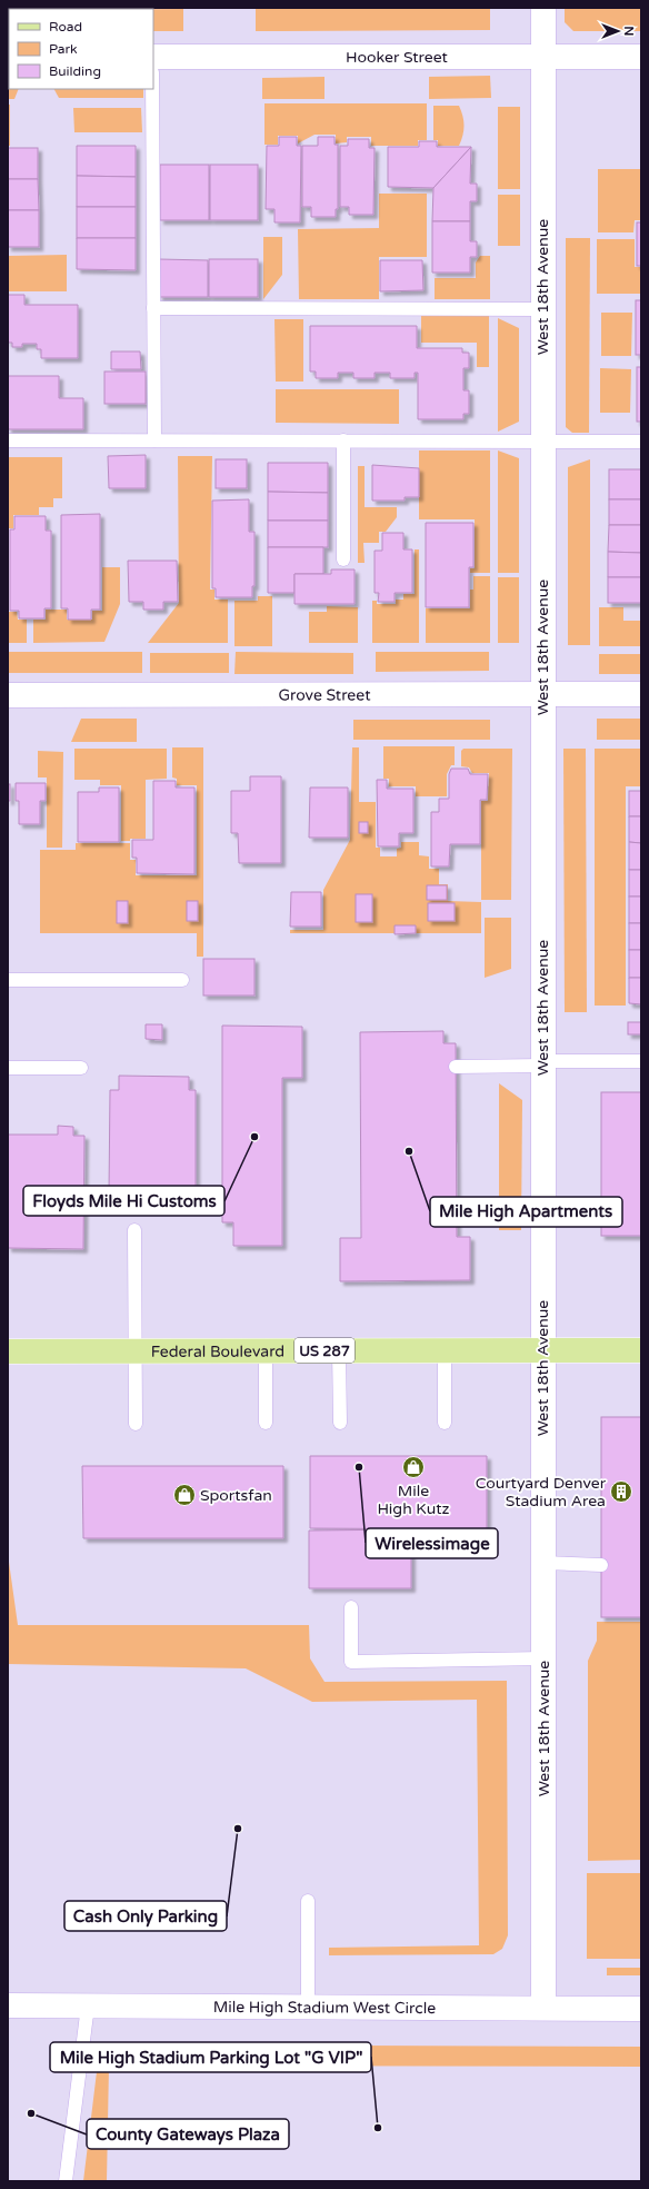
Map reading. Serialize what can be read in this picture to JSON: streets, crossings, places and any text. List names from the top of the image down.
{
  "streets": {
    "main road": ["Federal Boulevard", "US 287"],
    "street": [
      "Hooker Street",
      "West 18th Avenue",
      "Grove Street",
      "Mile High Stadium West Circle"
    ]
  },
  "crossings": [
    ["Hooker Street", "West 18th Avenue"],
    ["West 18th Avenue", "Grove Street"],
    ["West 18th Avenue", "Federal Boulevard"],
    ["West 18th Avenue", "Mile High Stadium West Circle"]
  ],
  "places": {
    "other": [
      "Floyds Mile Hi Customs",
      "Mile High Apartments",
      "Wirelessimage",
      "Cash Only Parking",
      "County Gateways Plaza",
      "Mile High Stadium Parking Lot \"G VIP\""
    ],
    "shop": ["Mile High Kutz", "Sportsfan"],
    "building": ["Courtyard Denver Stadium Area"]
  },
  "legend": ["Road", "Park", "Building"],
  "north": "right"
}
